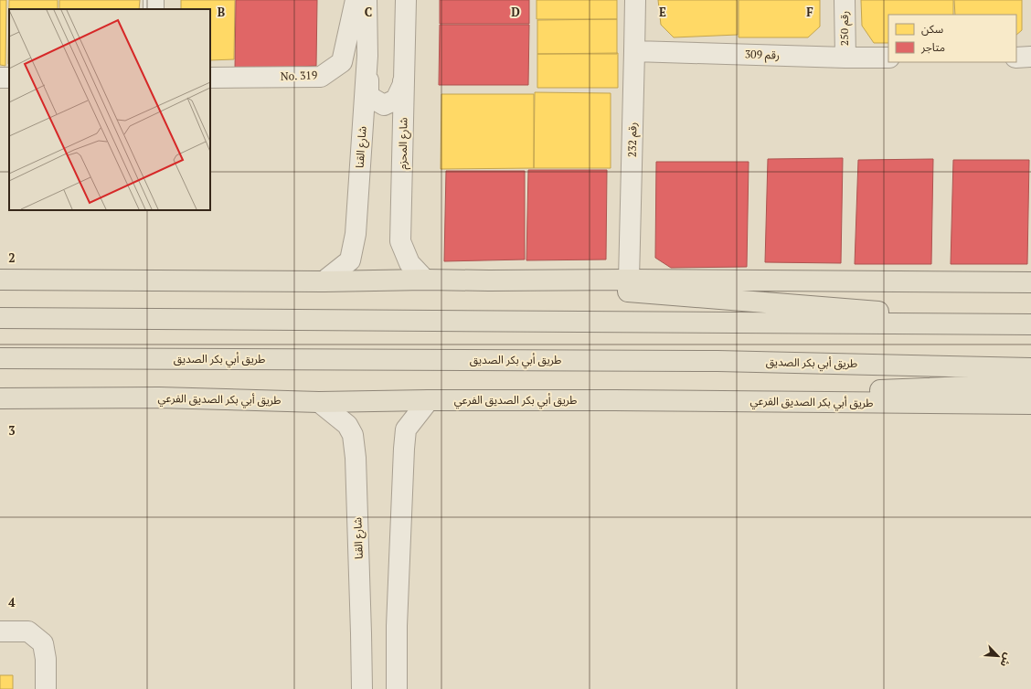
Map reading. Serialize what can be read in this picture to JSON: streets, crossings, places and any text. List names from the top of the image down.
{
  "streets": {
    "main road": ["طريق أبي بكر الصديق", "طريق أبي بكر الصديق الفرعي"],
    "street": [
      "رقم 250",
      "رقم 309",
      "No. 319",
      "رقم 232",
      "شارع المحزم",
      "شارع القنا"
    ]
  },
  "crossings": [
    ["رقم 250", "رقم 309"],
    ["رقم 309", "رقم 232"],
    ["شارع القنا", "طريق أبي بكر الصديق الفرعي"]
  ],
  "legend": ["سكن", "متاجر"],
  "north": "bottom right",
  "grid": {
    "columns": [
      "B",
      "C",
      "D",
      "E",
      "F"
    ],
    "rows": ["2", "3", "4"]
  }
}
